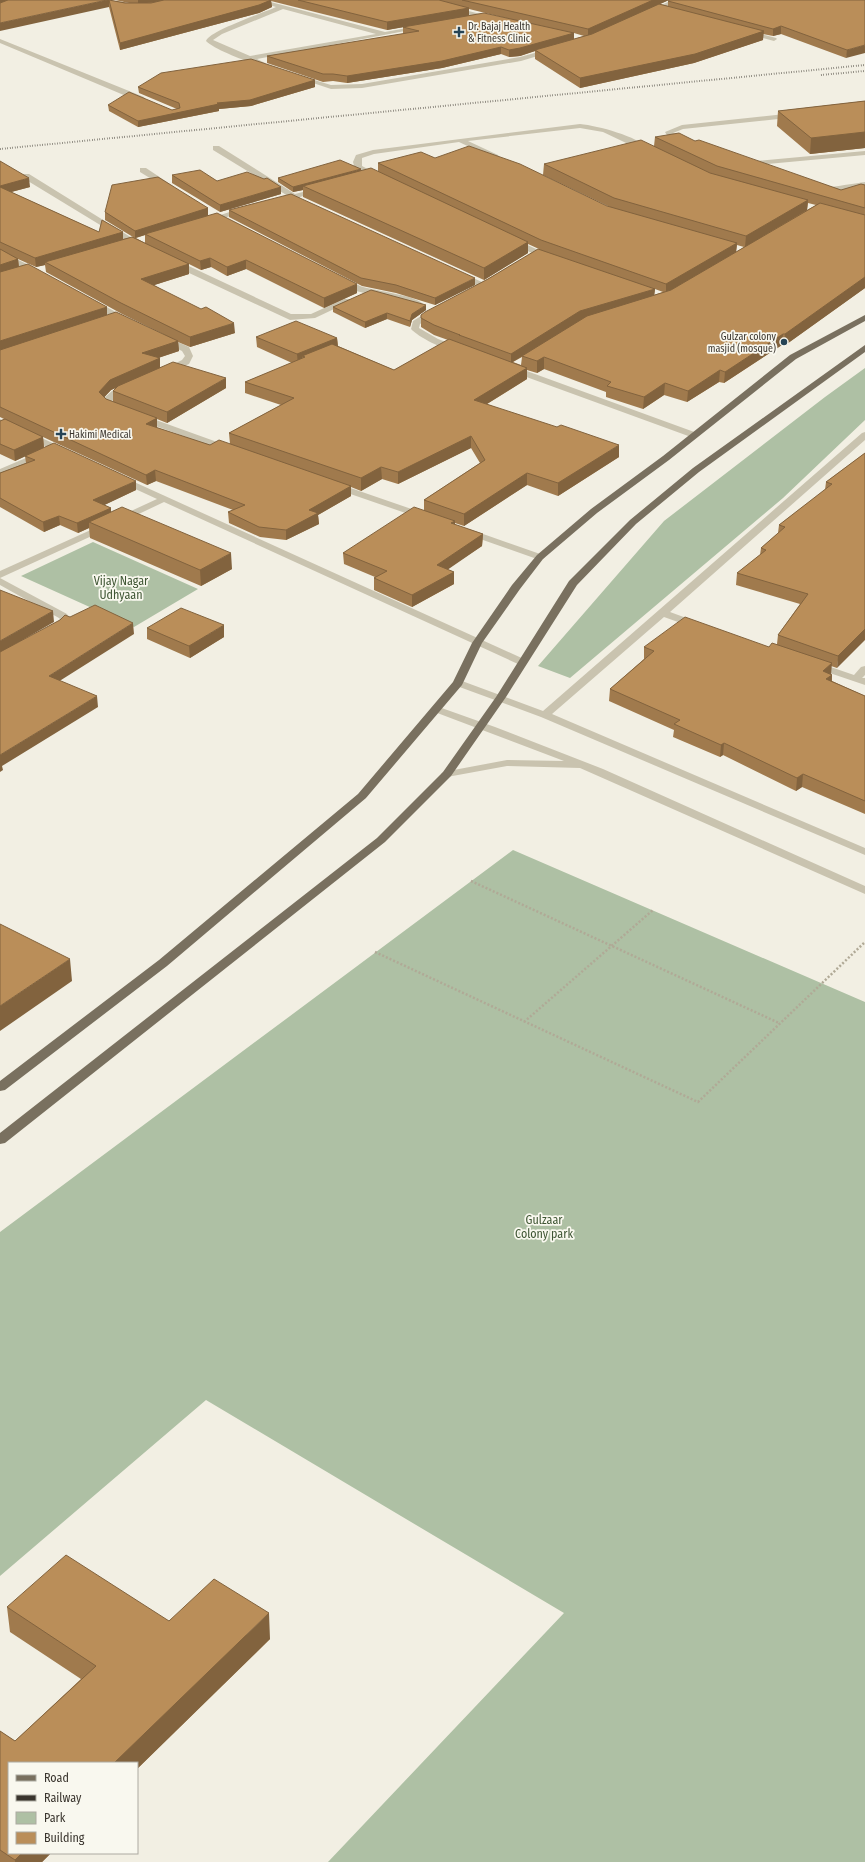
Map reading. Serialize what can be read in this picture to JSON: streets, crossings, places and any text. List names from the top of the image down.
{
  "parks": ["Vijay Nagar Udhyaan", "Gulzaar Colony park"],
  "places": {
    "health": ["Dr. Bajaj Health & Fitness Clinic", "Hakimi Medical"],
    "other": ["Gulzar colony masjid (mosque)"]
  },
  "legend": [
    "Road",
    "Railway",
    "Park",
    "Building"
  ]
}
